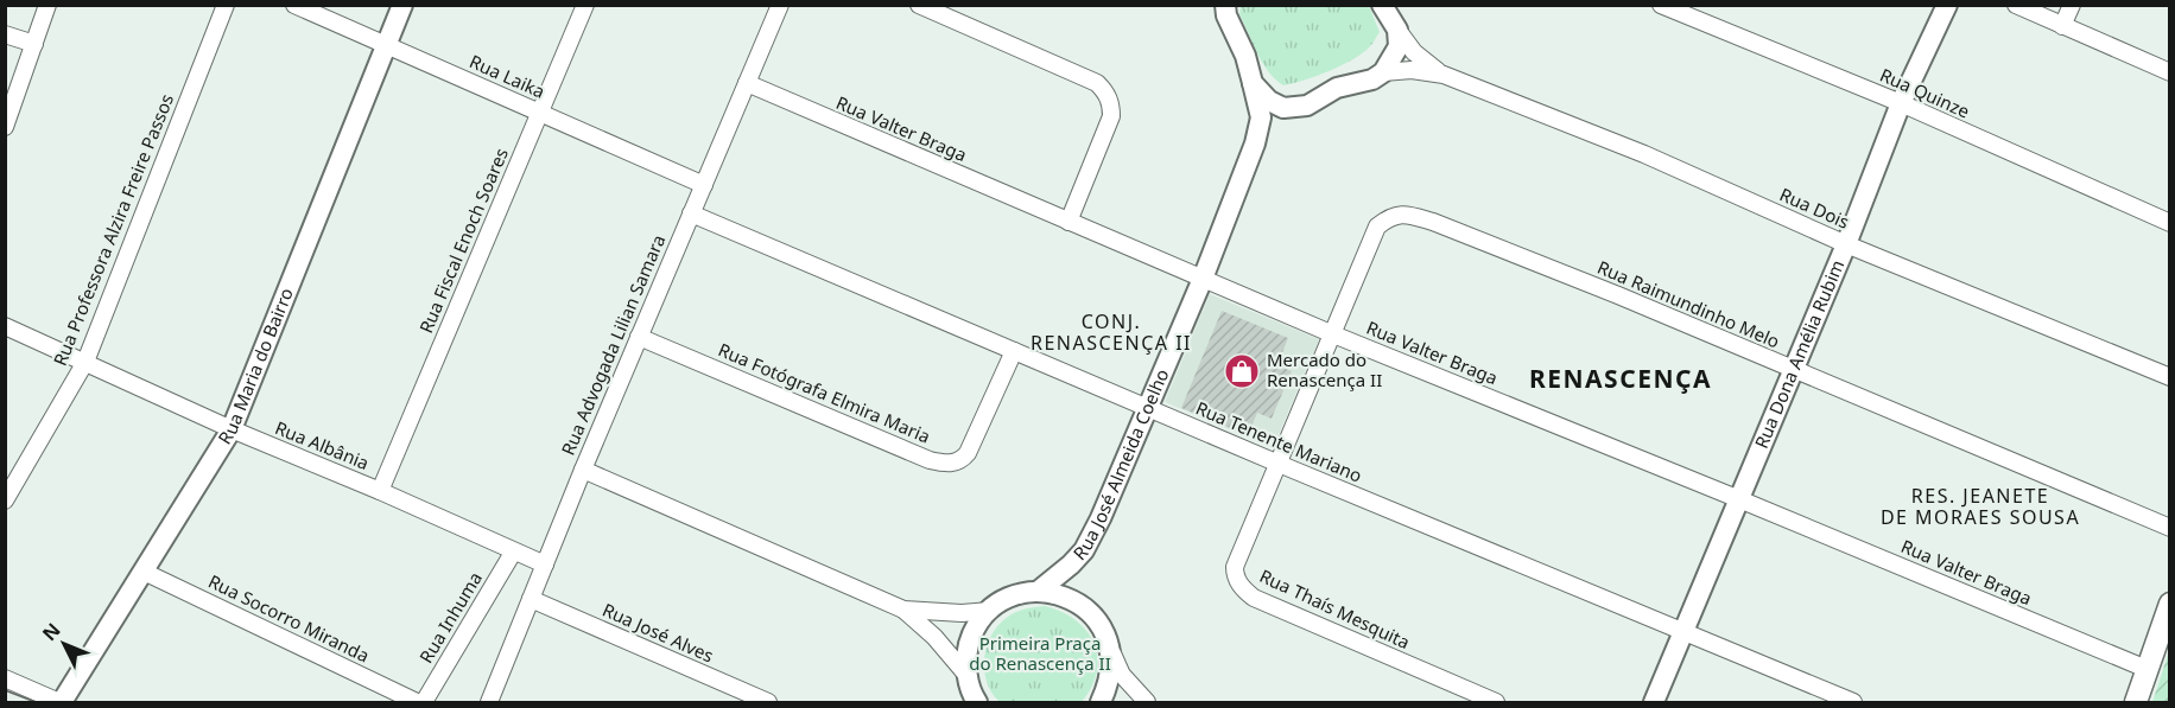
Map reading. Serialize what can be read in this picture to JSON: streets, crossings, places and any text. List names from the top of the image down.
{
  "streets": {
    "street": [
      "Rua Laika",
      "Rua Quinze",
      "Rua Valter Braga",
      "Rua Dois",
      "Rua Professora Alzira Freire Passos",
      "Rua Fiscal Enoch Soares",
      "Rua Raimundinho Melo",
      "Rua Advogada Lilian Samara",
      "Rua Dona Amélia Rubim",
      "Rua Maria do Bairro",
      "Rua Fotógrafa Elmira Maria",
      "Rua Tenente Mariano",
      "Rua Albânia",
      "Rua José Almeida Coelho",
      "Rua Thaís Mesquita",
      "Rua Inhuma",
      "Rua Socorro Miranda",
      "Rua José Alves"
    ]
  },
  "crossings": [
    ["Rua Laika", "Rua Fiscal Enoch Soares"],
    ["Rua Laika", "Rua Advogada Lilian Samara"],
    ["Rua Laika", "Rua Maria do Bairro"],
    ["Rua Quinze", "Rua Dona Amélia Rubim"],
    ["Rua Valter Braga", "Rua Raimundinho Melo"],
    ["Rua Valter Braga", "Rua Advogada Lilian Samara"],
    ["Rua Valter Braga", "Rua Dona Amélia Rubim"],
    ["Rua Valter Braga", "Rua José Almeida Coelho"],
    ["Rua Dois", "Rua Dona Amélia Rubim"],
    ["Rua Professora Alzira Freire Passos", "Rua Albânia"],
    ["Rua Fiscal Enoch Soares", "Rua Albânia"],
    ["Rua Raimundinho Melo", "Rua Dona Amélia Rubim"],
    ["Rua Raimundinho Melo", "Rua Tenente Mariano"],
    ["Rua Raimundinho Melo", "Rua Thaís Mesquita"],
    ["Rua Advogada Lilian Samara", "Rua Fotógrafa Elmira Maria"],
    ["Rua Advogada Lilian Samara", "Rua Tenente Mariano"],
    ["Rua Advogada Lilian Samara", "Rua Albânia"],
    ["Rua Advogada Lilian Samara", "Rua José Alves"],
    ["Rua Dona Amélia Rubim", "Rua Tenente Mariano"],
    ["Rua Maria do Bairro", "Rua Albânia"],
    ["Rua Maria do Bairro", "Rua Socorro Miranda"],
    ["Rua Fotógrafa Elmira Maria", "Rua Tenente Mariano"],
    ["Rua Tenente Mariano", "Rua José Almeida Coelho"],
    ["Rua Tenente Mariano", "Rua Thaís Mesquita"],
    ["Rua Albânia", "Rua Inhuma"]
  ],
  "districts": ["CONJ. RENASCENÇA II", "RENASCENÇA", "RES. JEANETE DE MORAES SOUSA"],
  "parks": ["Primeira Praça do Renascença II"],
  "places": {
    "shop": ["Mercado do Renascença II"]
  },
  "north": "top left"
}
